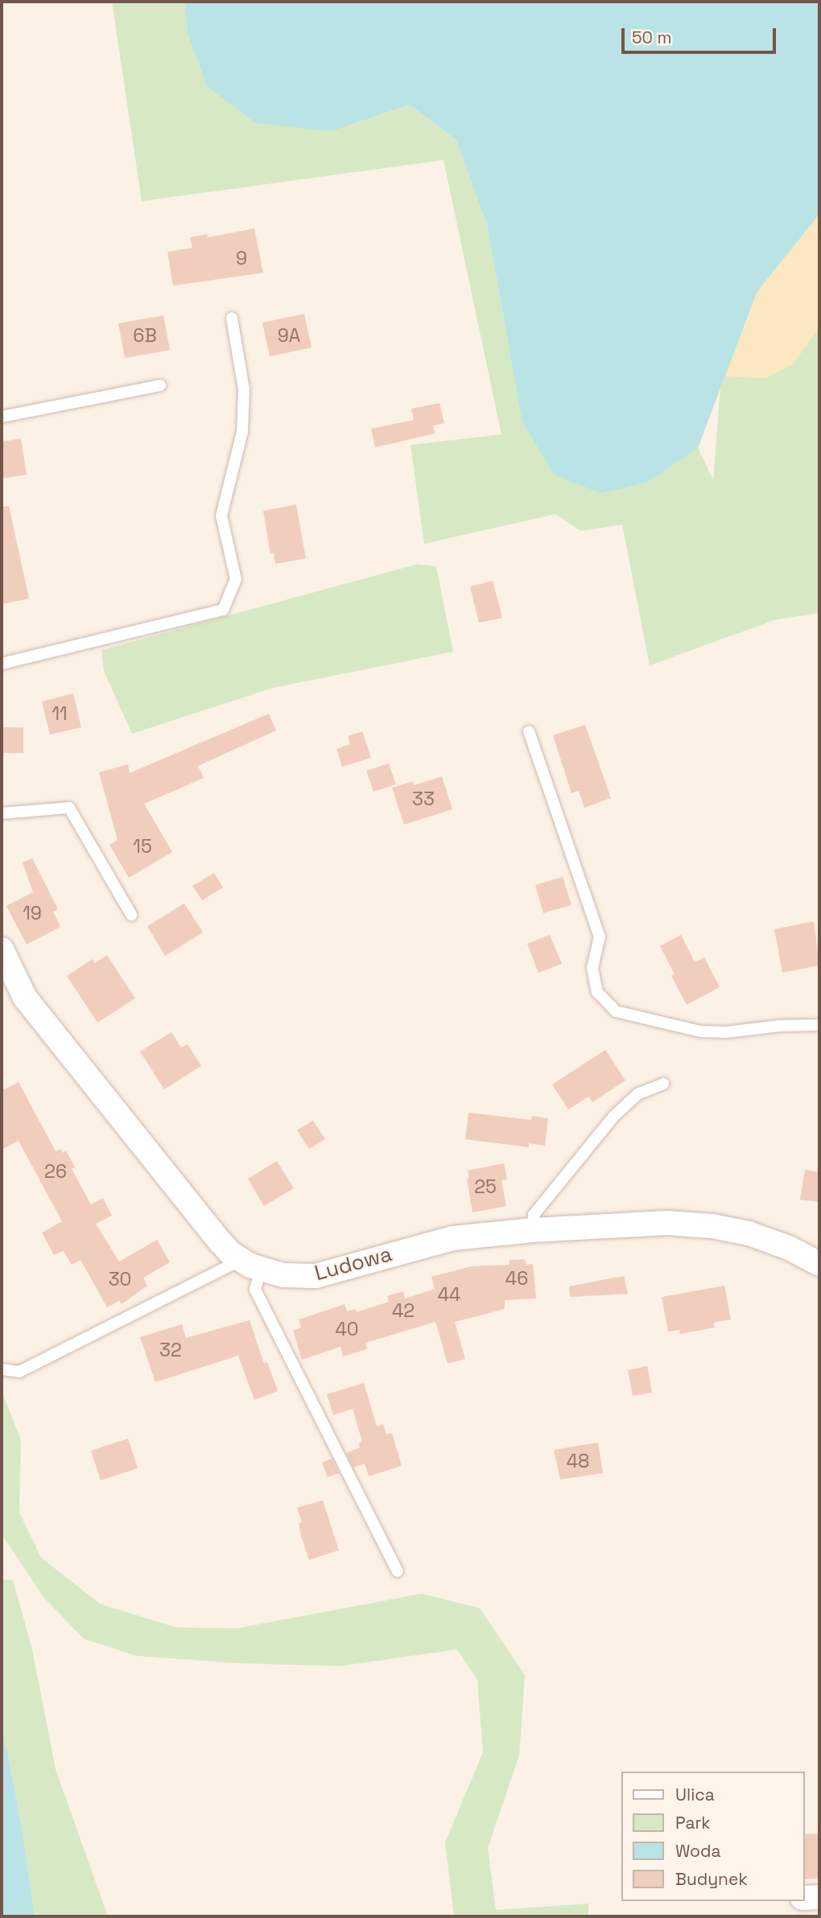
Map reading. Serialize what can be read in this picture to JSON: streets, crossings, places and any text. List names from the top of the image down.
{
  "streets": {
    "street": ["Ludowa"]
  },
  "house_numbers": [
    "9",
    "6B",
    "9A",
    "11",
    "33",
    "15",
    "19",
    "26",
    "25",
    "46",
    "30",
    "44",
    "42",
    "40",
    "32",
    "48"
  ],
  "legend": [
    "Ulica",
    "Park",
    "Woda",
    "Budynek"
  ],
  "scale_bar": "50 m"
}
